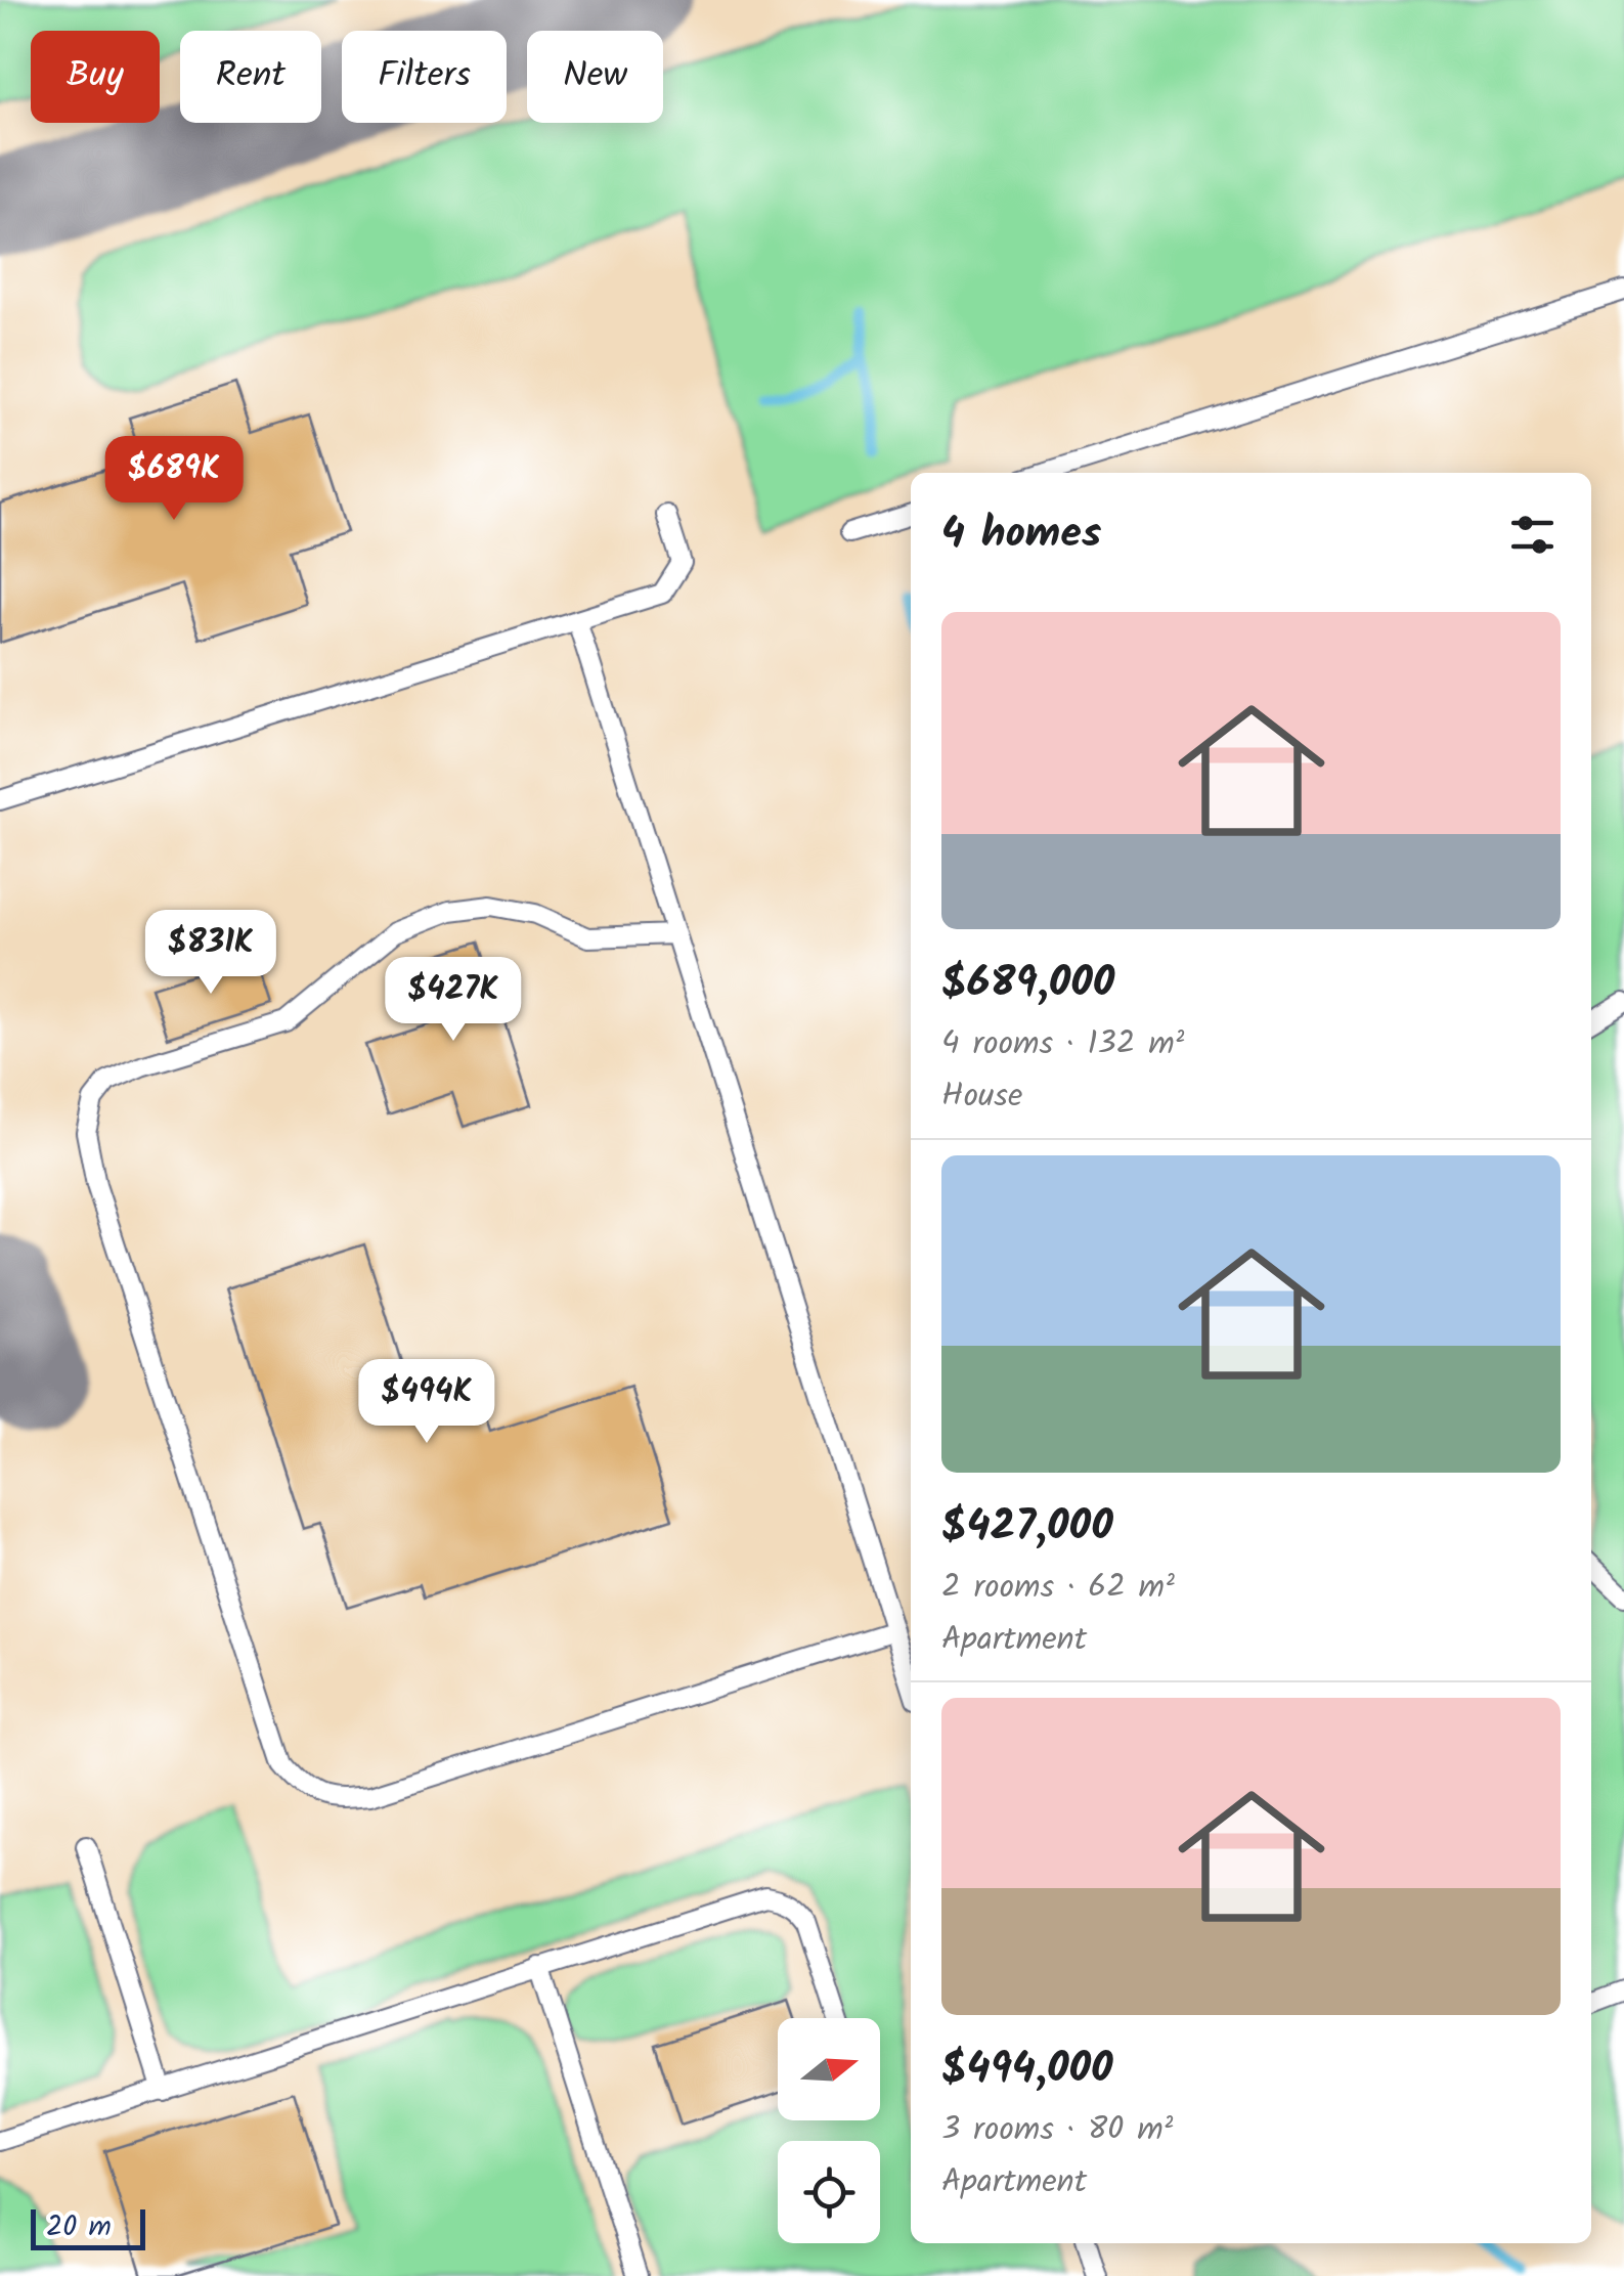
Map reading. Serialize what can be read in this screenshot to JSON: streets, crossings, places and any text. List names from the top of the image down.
{
  "scale_bar": "20 m",
  "north": "right",
  "page": {
    "chip": [
      "Buy",
      "Rent",
      "Filters",
      "New"
    ],
    "price": [
      "$689K",
      "$831K",
      "$427K",
      "$494K"
    ],
    "heading": "4 homes",
    "list": [
      {
        "name": "$689,000",
        "note": "4 rooms · 132 m² · House"
      },
      {
        "name": "$427,000",
        "note": "2 rooms · 62 m² · Apartment"
      },
      {
        "name": "$494,000",
        "note": "3 rooms · 80 m² · Apartment"
      }
    ],
    "scale": "20 m"
  }
}
